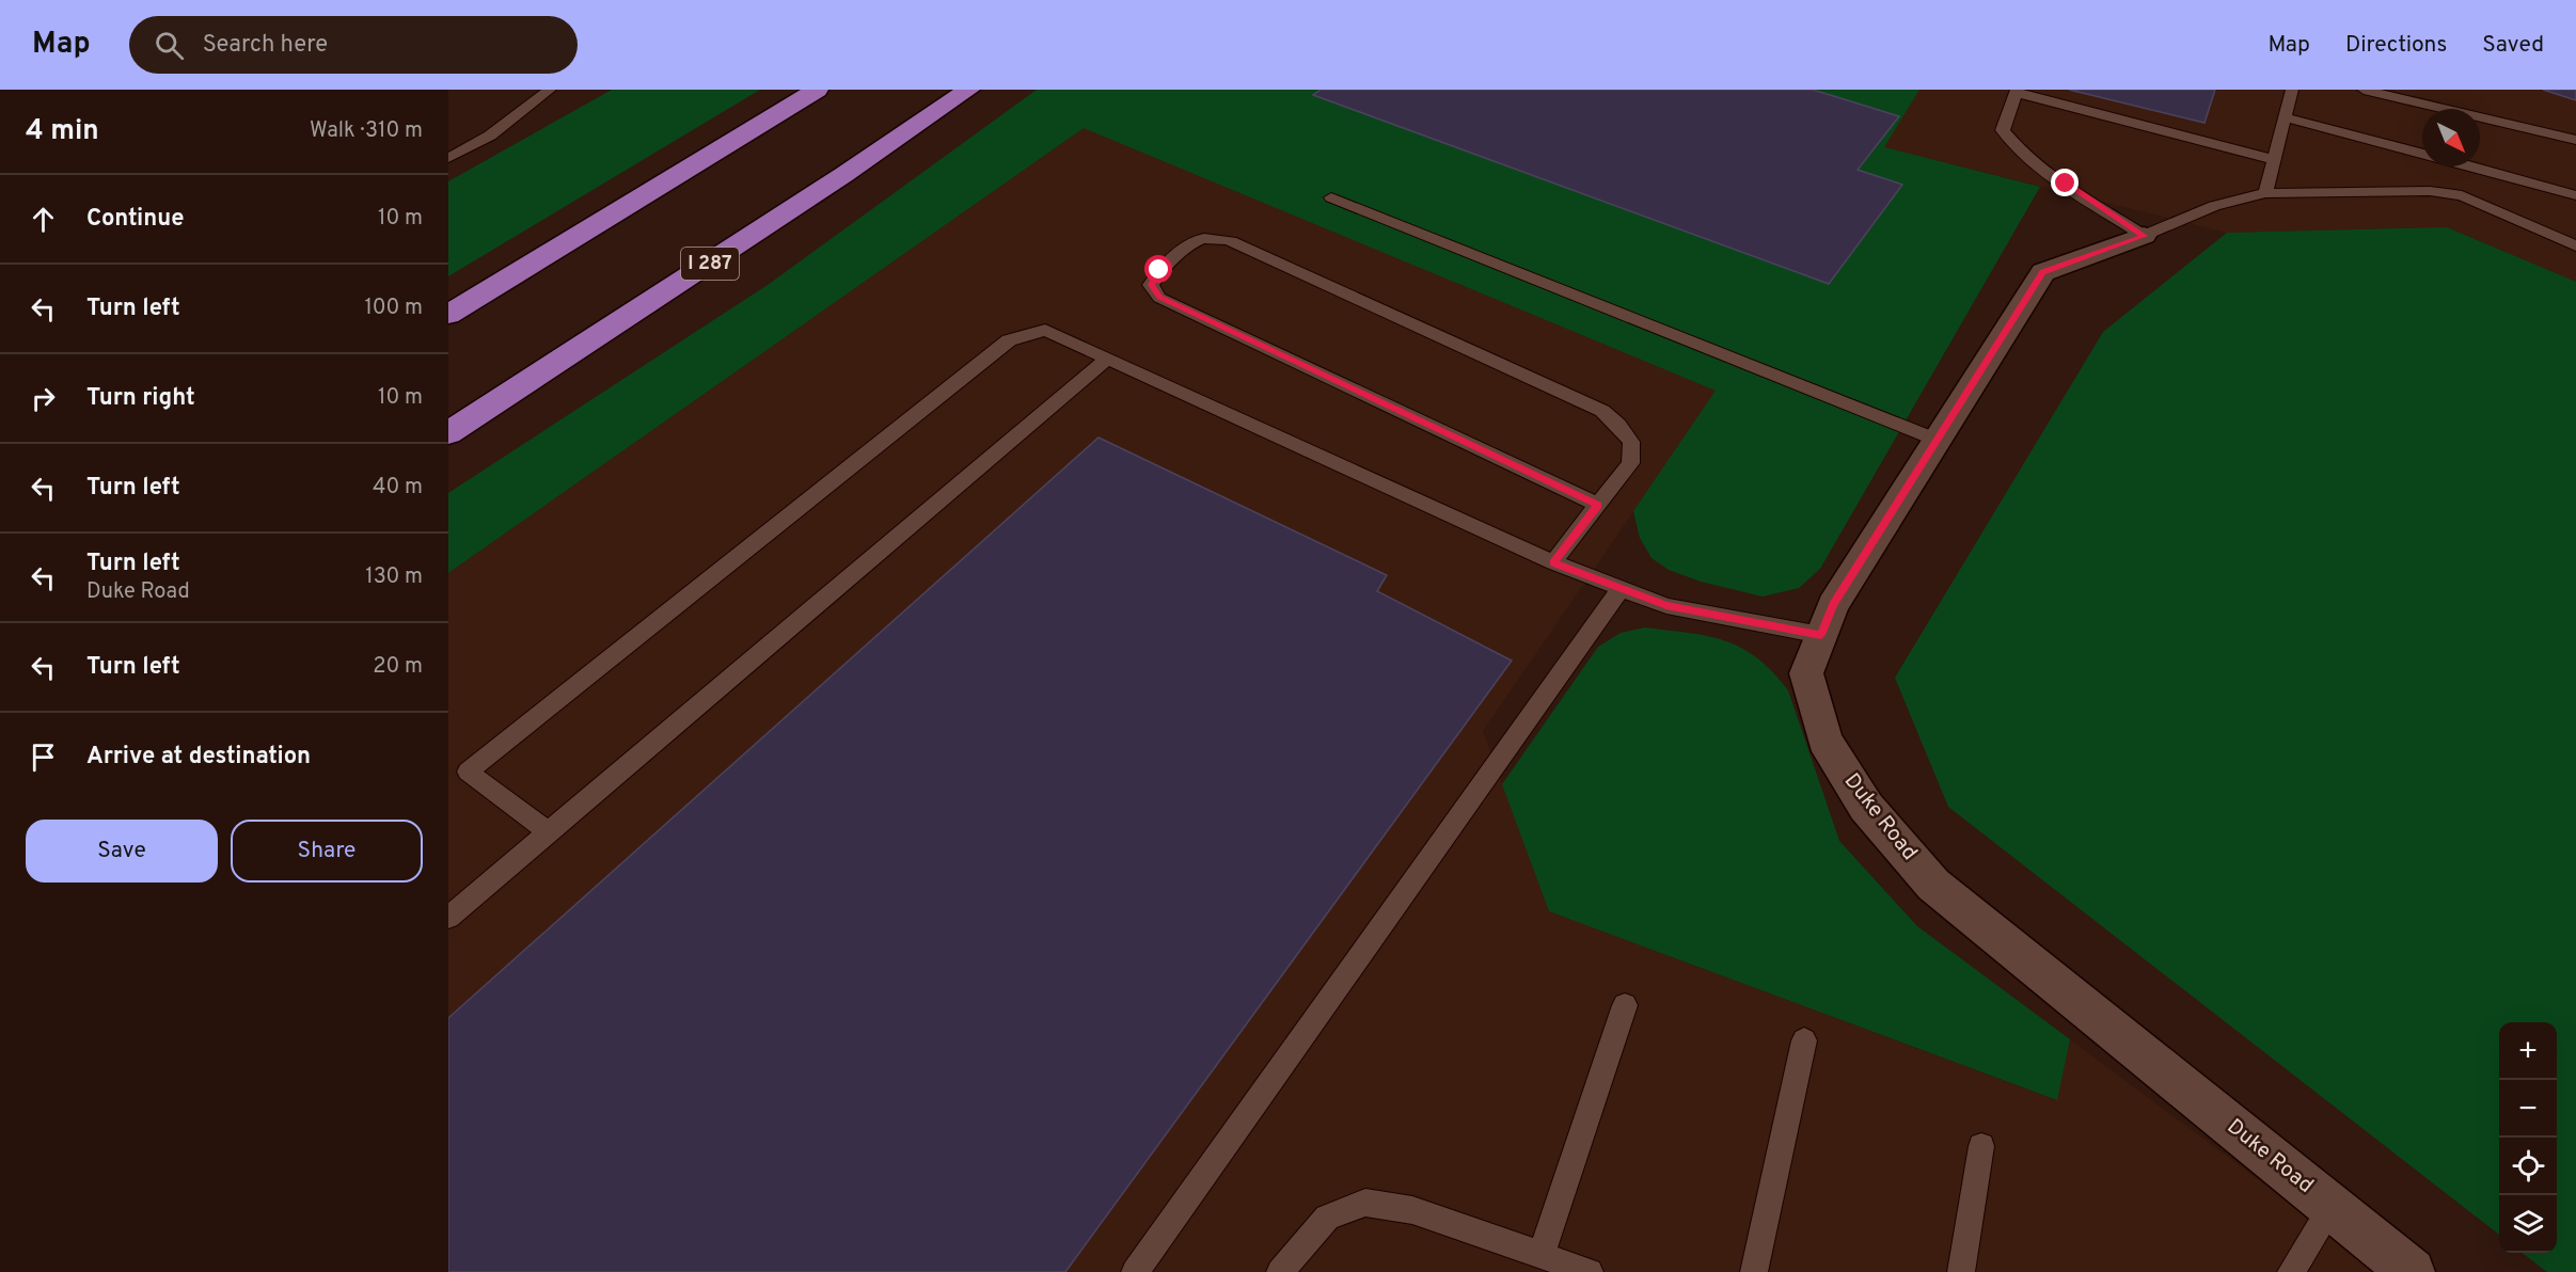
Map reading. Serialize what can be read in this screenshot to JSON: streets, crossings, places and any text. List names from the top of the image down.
{
  "streets": {
    "highway": ["I 287"],
    "street": ["Duke Road"]
  },
  "north": "bottom right",
  "page": {
    "header": "Map",
    "search": "Search here",
    "nav": ["Map", "Directions", "Saved"],
    "heading": ["4 min", "Walk · 310 m"],
    "list": [
      ["Continue", "10 m"],
      ["Turn left", "100 m"],
      ["Turn right", "10 m"],
      ["Turn left", "40 m"],
      ["Turn left", "Duke Road", "130 m"],
      ["Turn left", "20 m"],
      "Arrive at destination"
    ],
    "buttons": ["Save", "Share"],
    "map_buttons": ["+", "−"]
  }
}
